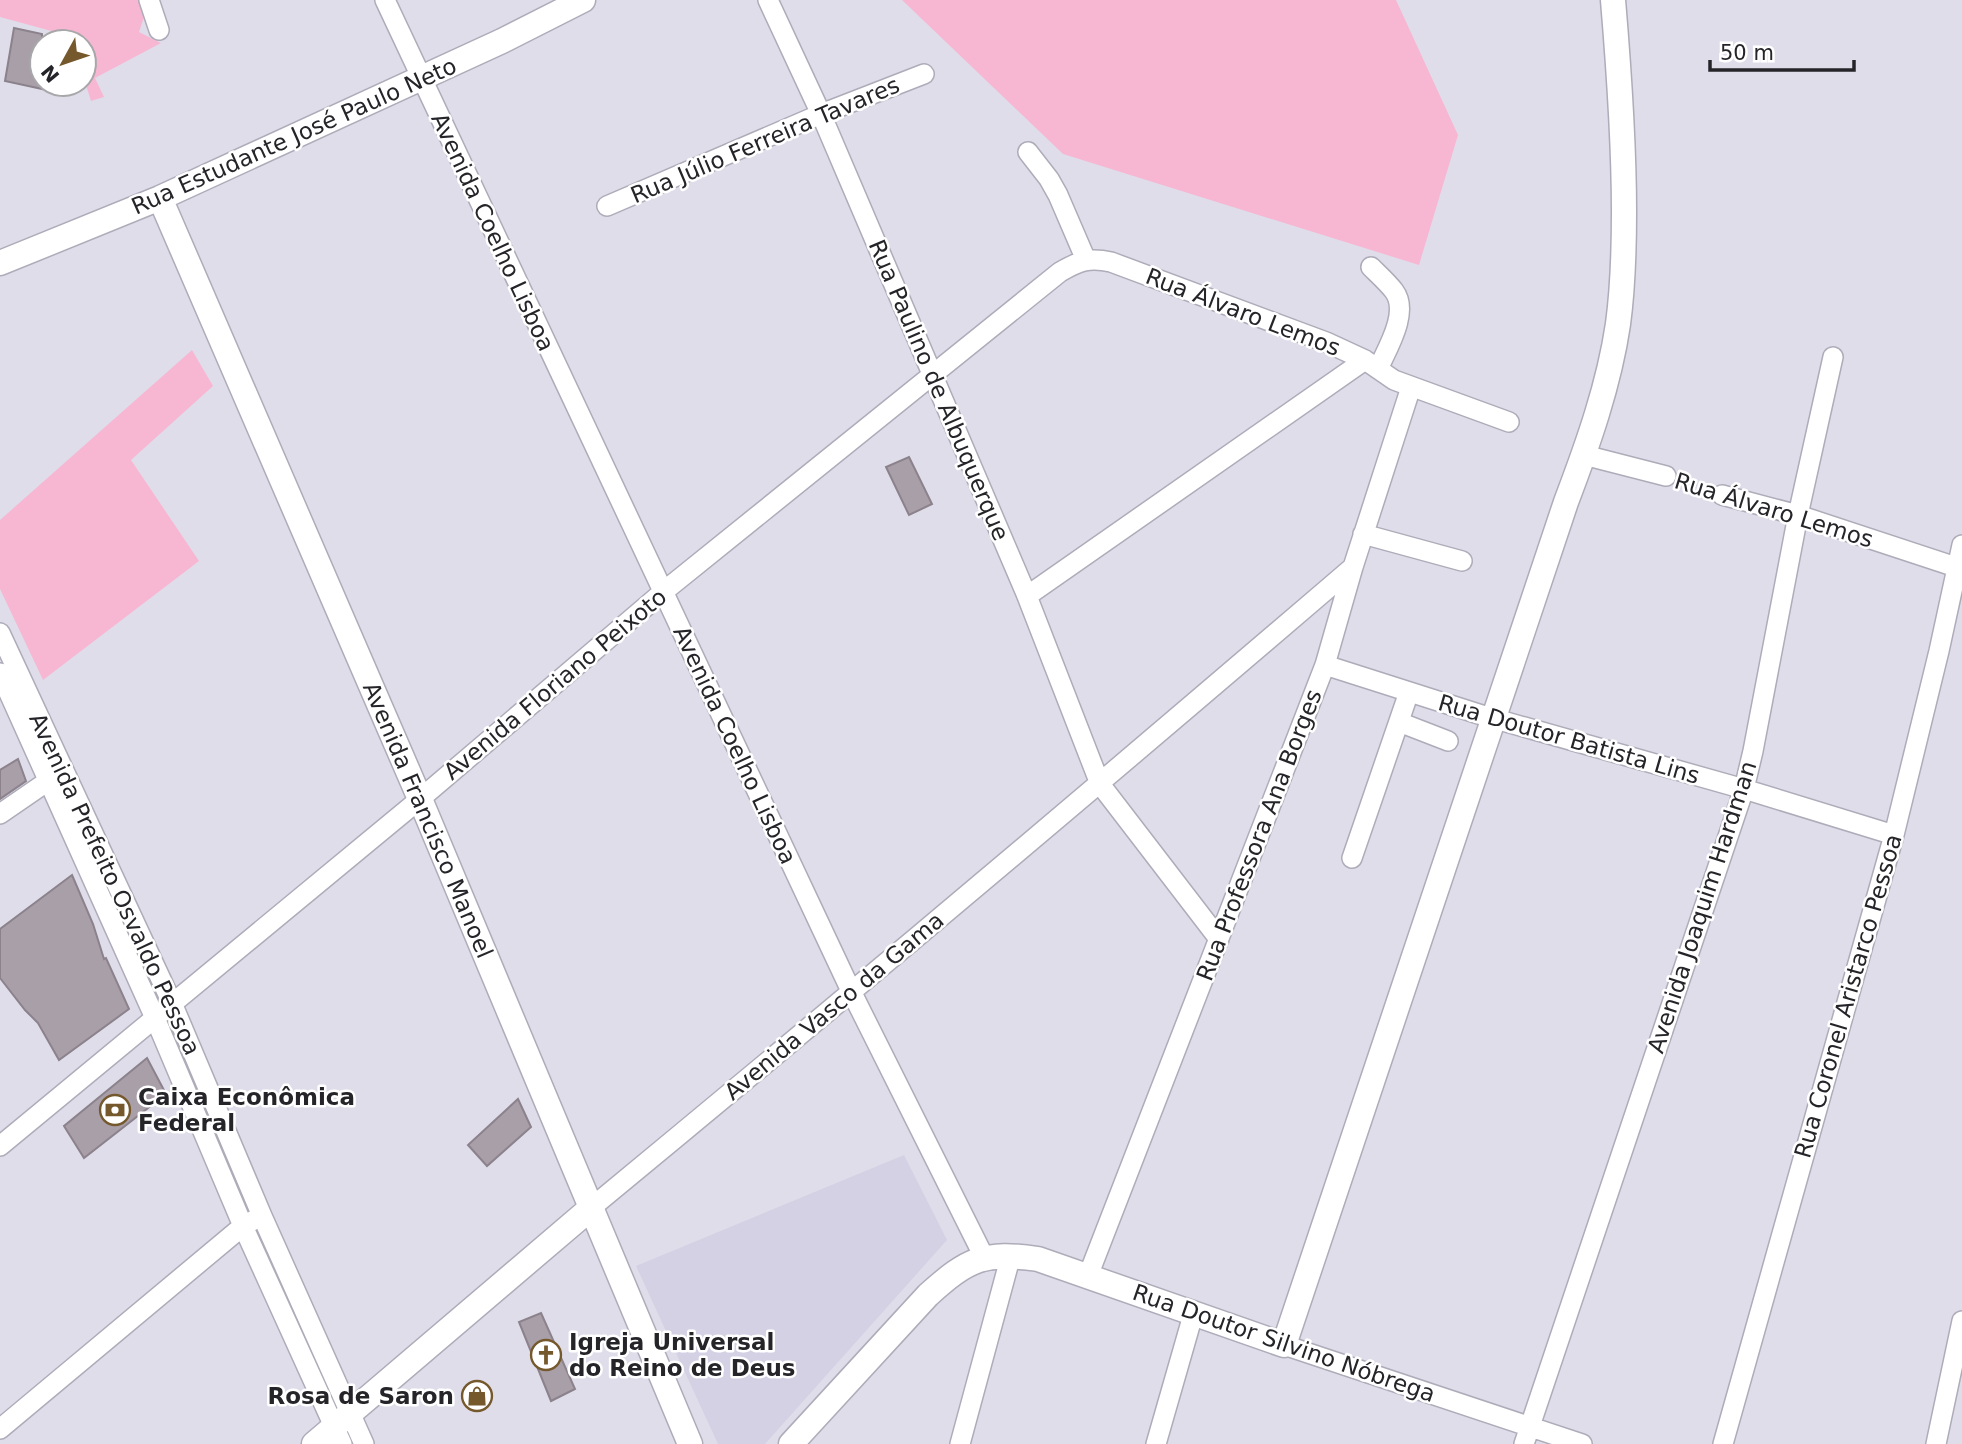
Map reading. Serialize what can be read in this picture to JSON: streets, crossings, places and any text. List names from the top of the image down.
{
  "streets": {
    "main road": [
      "Rua Estudante José Paulo Neto",
      "Avenida Francisco Manoel",
      "Avenida Vasco da Gama",
      "Rua Doutor Silvino Nóbrega"
    ],
    "street": [
      "Rua Júlio Ferreira Tavares",
      "Avenida Coelho Lisboa",
      "Rua Álvaro Lemos",
      "Rua Paulino de Albuquerque",
      "Avenida Floriano Peixoto",
      "Rua Doutor Batista Lins",
      "Rua Professora Ana Borges",
      "Avenida Prefeito Osvaldo Pessoa",
      "Avenida Joaquim Hardman",
      "Rua Coronel Aristarco Pessoa"
    ]
  },
  "crossings": [
    ["Rua Estudante José Paulo Neto", "Avenida Coelho Lisboa"],
    ["Rua Estudante José Paulo Neto", "Avenida Francisco Manoel"],
    ["Rua Júlio Ferreira Tavares", "Rua Paulino de Albuquerque"],
    ["Avenida Coelho Lisboa", "Avenida Floriano Peixoto"],
    ["Avenida Coelho Lisboa", "Avenida Vasco da Gama"],
    ["Avenida Coelho Lisboa", "Rua Doutor Silvino Nóbrega"],
    ["Rua Álvaro Lemos", "Avenida Floriano Peixoto"],
    ["Rua Álvaro Lemos", "Rua Professora Ana Borges"],
    ["Rua Álvaro Lemos", "Avenida Joaquim Hardman"],
    ["Rua Álvaro Lemos", "Rua Coronel Aristarco Pessoa"],
    ["Rua Paulino de Albuquerque", "Avenida Floriano Peixoto"],
    ["Rua Paulino de Albuquerque", "Rua Professora Ana Borges"],
    ["Rua Paulino de Albuquerque", "Avenida Vasco da Gama"],
    ["Avenida Floriano Peixoto", "Avenida Francisco Manoel"],
    ["Avenida Floriano Peixoto", "Avenida Prefeito Osvaldo Pessoa"],
    ["Rua Doutor Batista Lins", "Rua Professora Ana Borges"],
    ["Rua Doutor Batista Lins", "Avenida Joaquim Hardman"],
    ["Rua Doutor Batista Lins", "Rua Coronel Aristarco Pessoa"],
    ["Avenida Francisco Manoel", "Avenida Vasco da Gama"],
    ["Rua Professora Ana Borges", "Avenida Vasco da Gama"],
    ["Rua Professora Ana Borges", "Rua Doutor Silvino Nóbrega"],
    ["Avenida Prefeito Osvaldo Pessoa", "Avenida Vasco da Gama"],
    ["Avenida Joaquim Hardman", "Rua Doutor Silvino Nóbrega"]
  ],
  "places": {
    "bank": ["Caixa Econômica Federal"],
    "church": ["Igreja Universal do Reino de Deus"],
    "shop": ["Rosa de Saron"]
  },
  "scale_bar": "50 m",
  "north": "bottom left"
}
